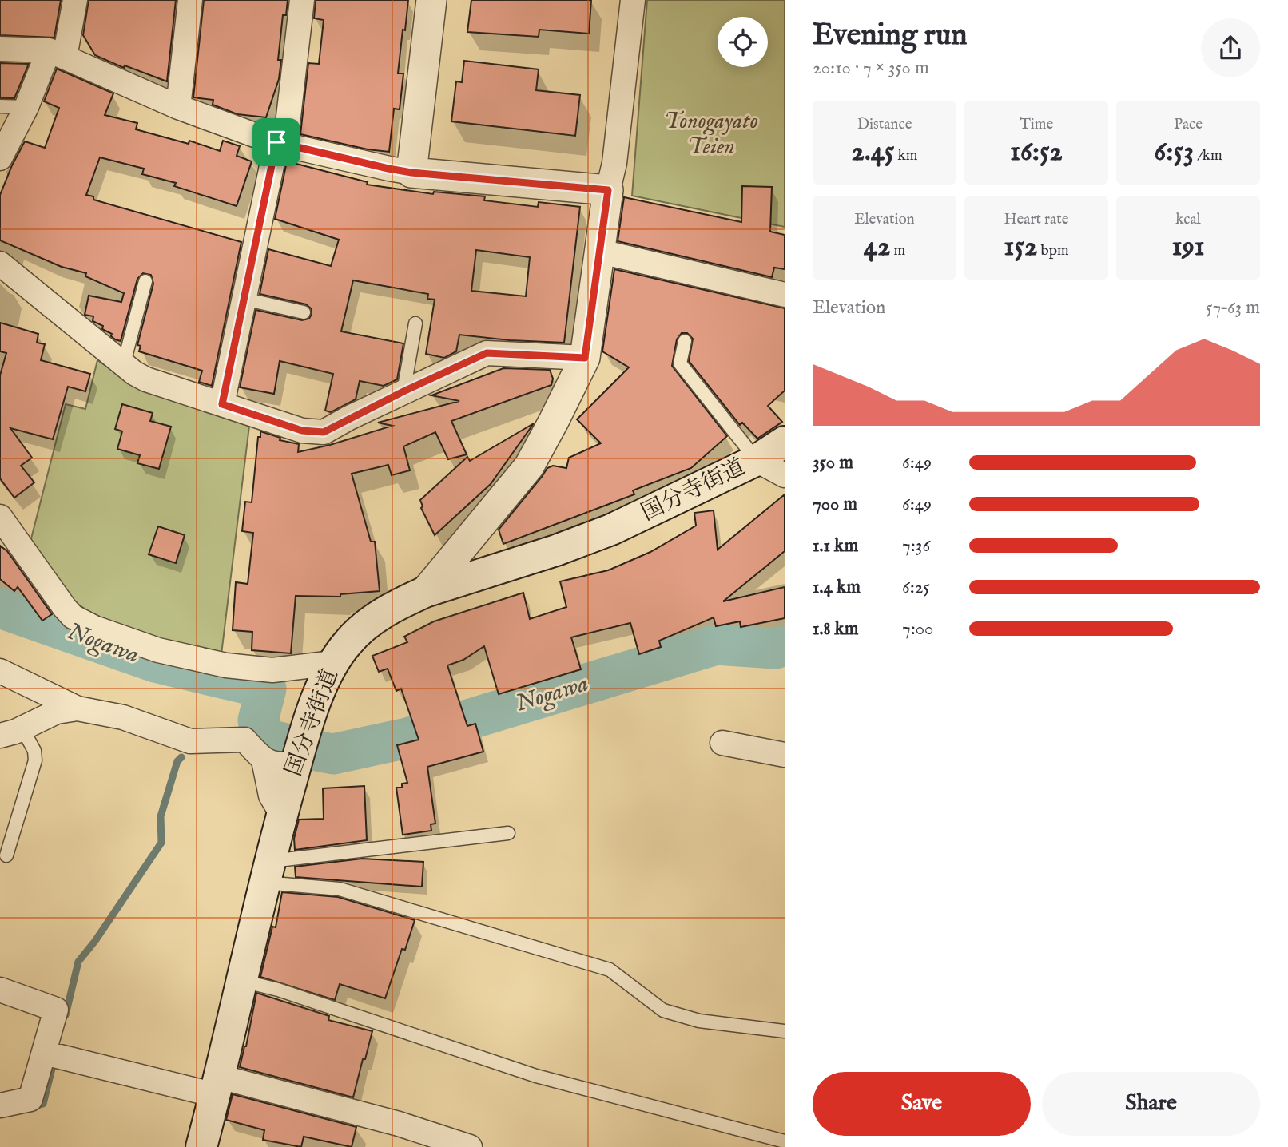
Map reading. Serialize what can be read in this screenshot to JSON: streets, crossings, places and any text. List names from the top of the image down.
{
  "streets": {
    "main road": ["国分寺街道"]
  },
  "water": ["Nogawa"],
  "parks": ["Tonogayato Teien"],
  "page": {
    "heading": ["Evening run", "20:10 · 7 × 350 m"],
    "stats": [
      ["Distance", "2.45 km"],
      ["Time", "16:52"],
      ["Pace", "6:53 /km"],
      ["Elevation", "42 m"],
      ["Heart rate", "152 bpm"],
      ["kcal", "191"]
    ],
    "chart": ["Elevation", "57–63 m"],
    "list": [
      {
        "name": "350 m",
        "note": "6:49"
      },
      {
        "name": "700 m",
        "note": "6:49"
      },
      {
        "name": "1.1 km",
        "note": "7:36"
      },
      {
        "name": "1.4 km",
        "note": "6:25"
      },
      {
        "name": "1.8 km",
        "note": "7:00"
      }
    ],
    "buttons": ["Save", "Share"]
  }
}
